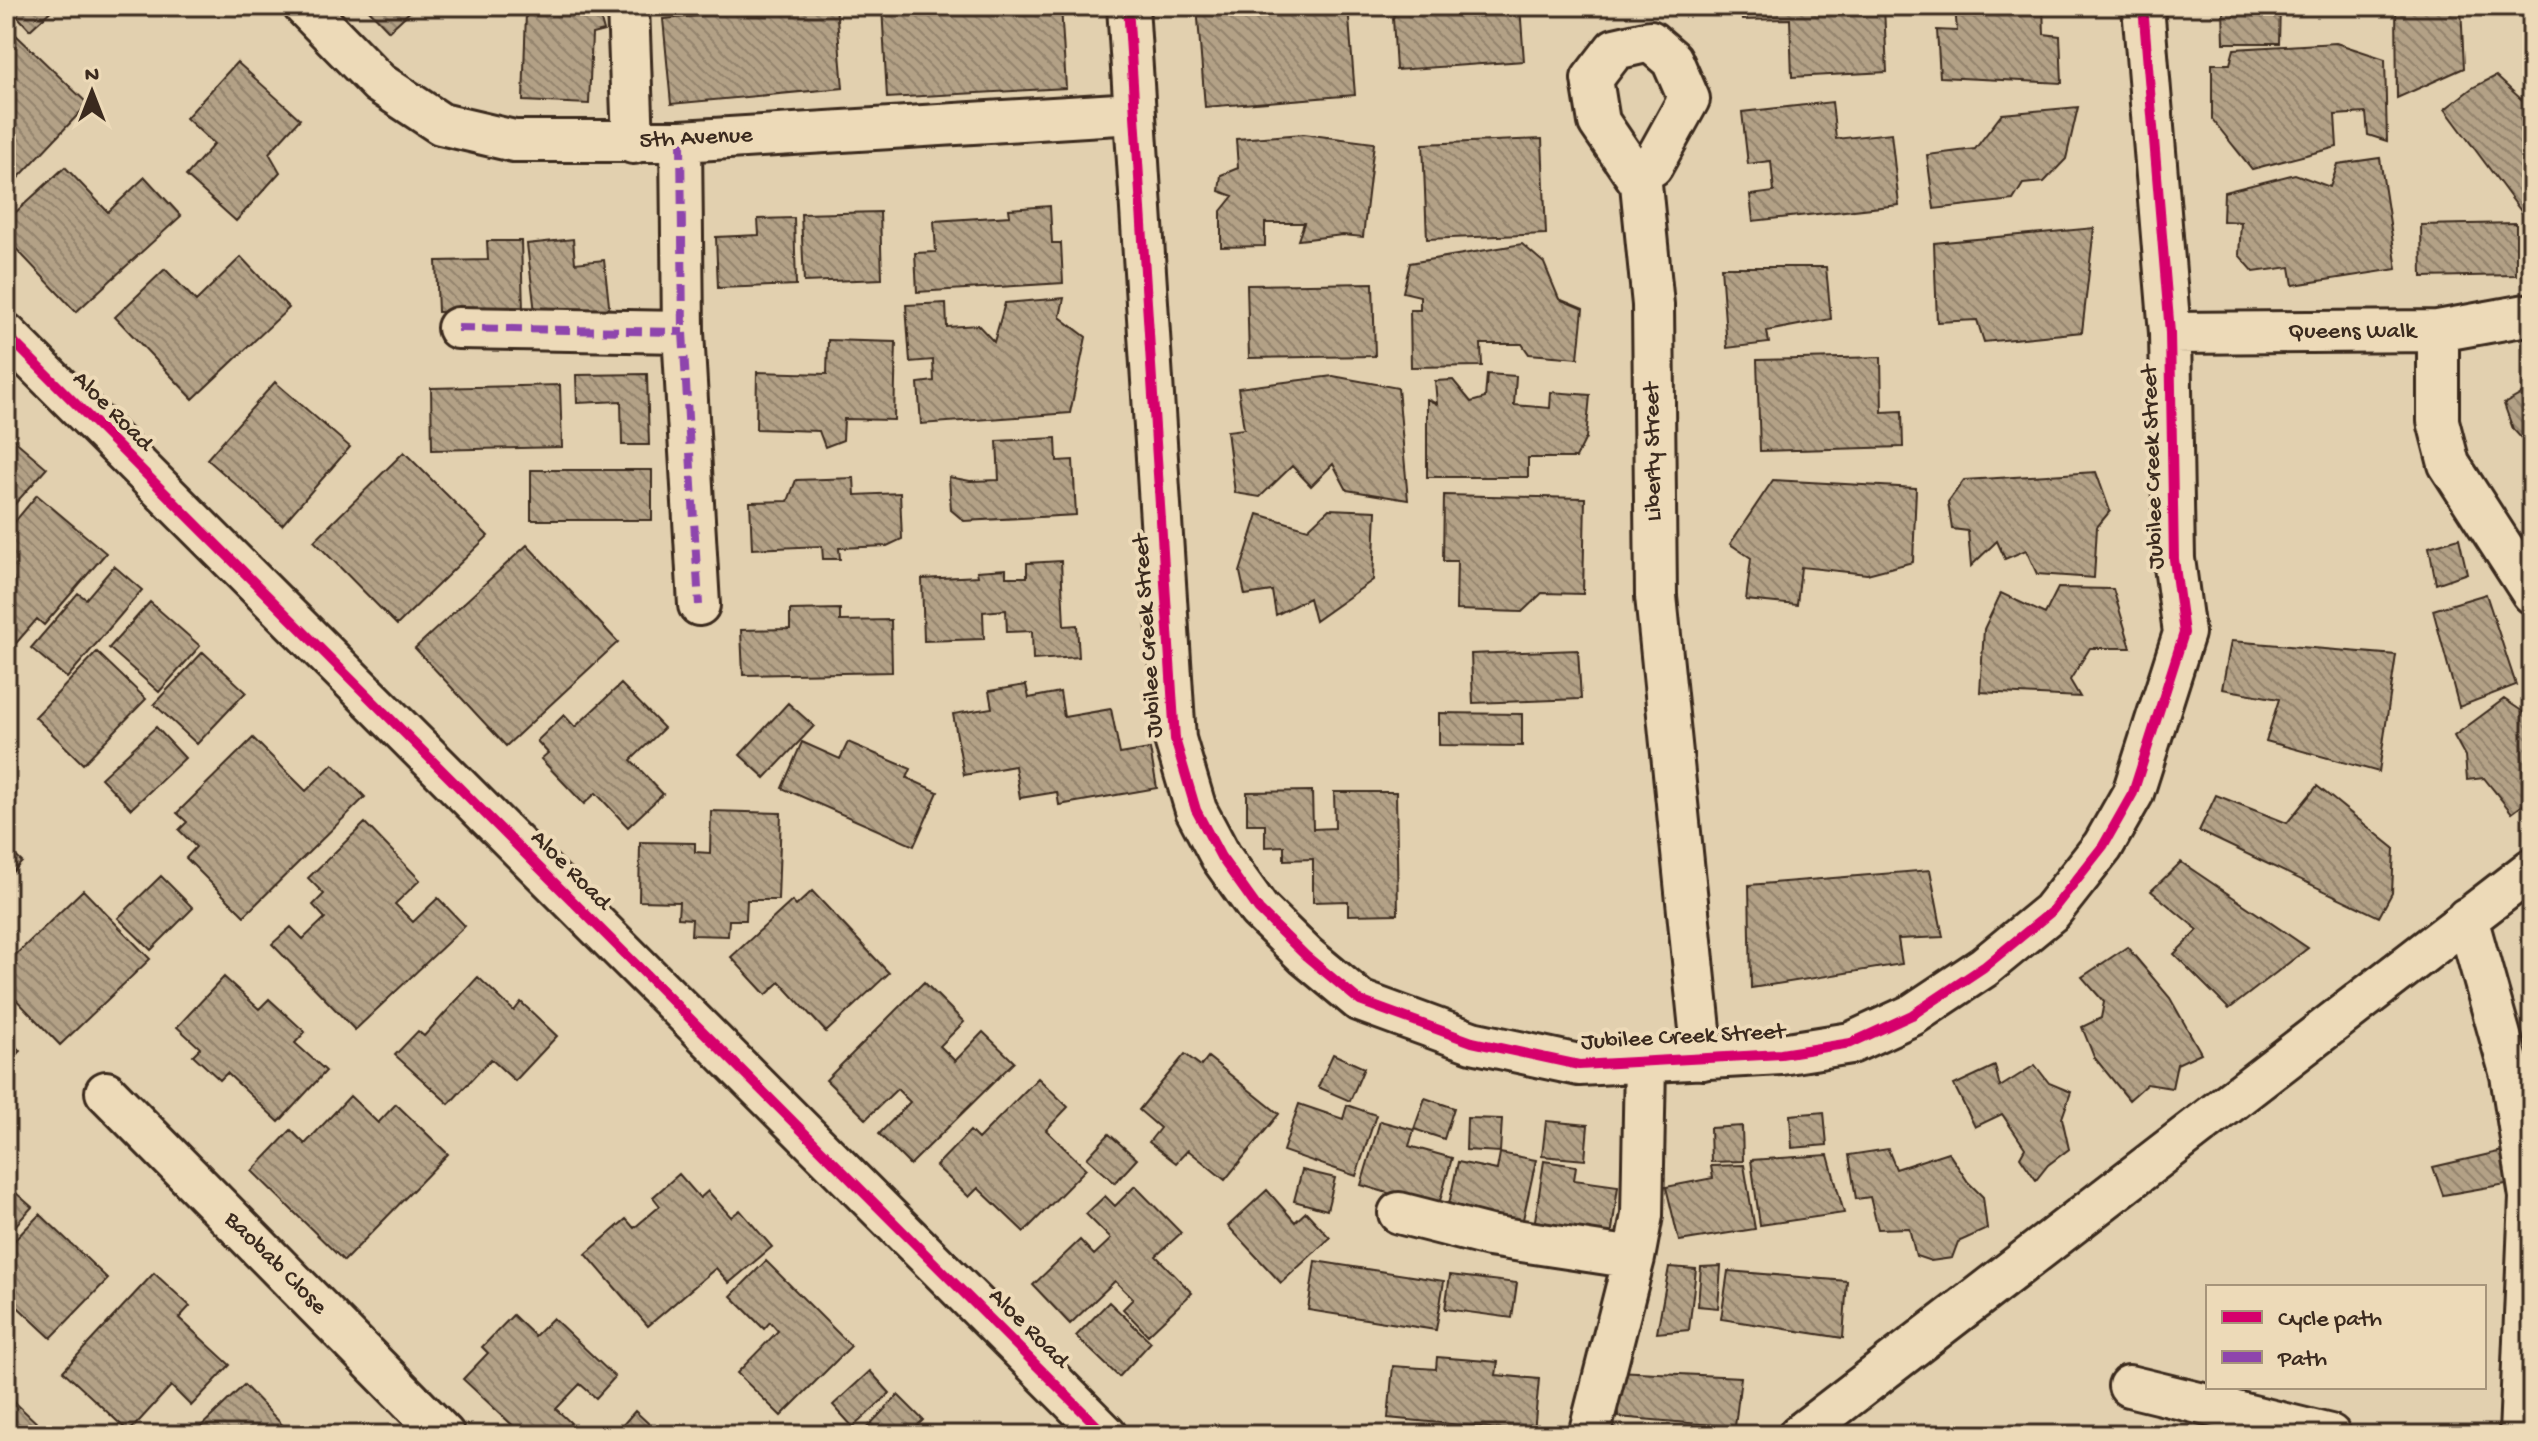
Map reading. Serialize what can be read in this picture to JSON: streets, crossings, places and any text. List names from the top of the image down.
{
  "streets": {
    "street": [
      "5th Avenue",
      "Queens Walk",
      "Aloe Road",
      "Liberty Street",
      "Jubilee Creek Street",
      "Baobab Close"
    ]
  },
  "crossings": [
    ["5th Avenue", "Jubilee Creek Street"],
    ["Queens Walk", "Jubilee Creek Street"],
    ["Liberty Street", "Jubilee Creek Street"]
  ],
  "legend": ["Cycle path", "Path"],
  "north": "top"
}
